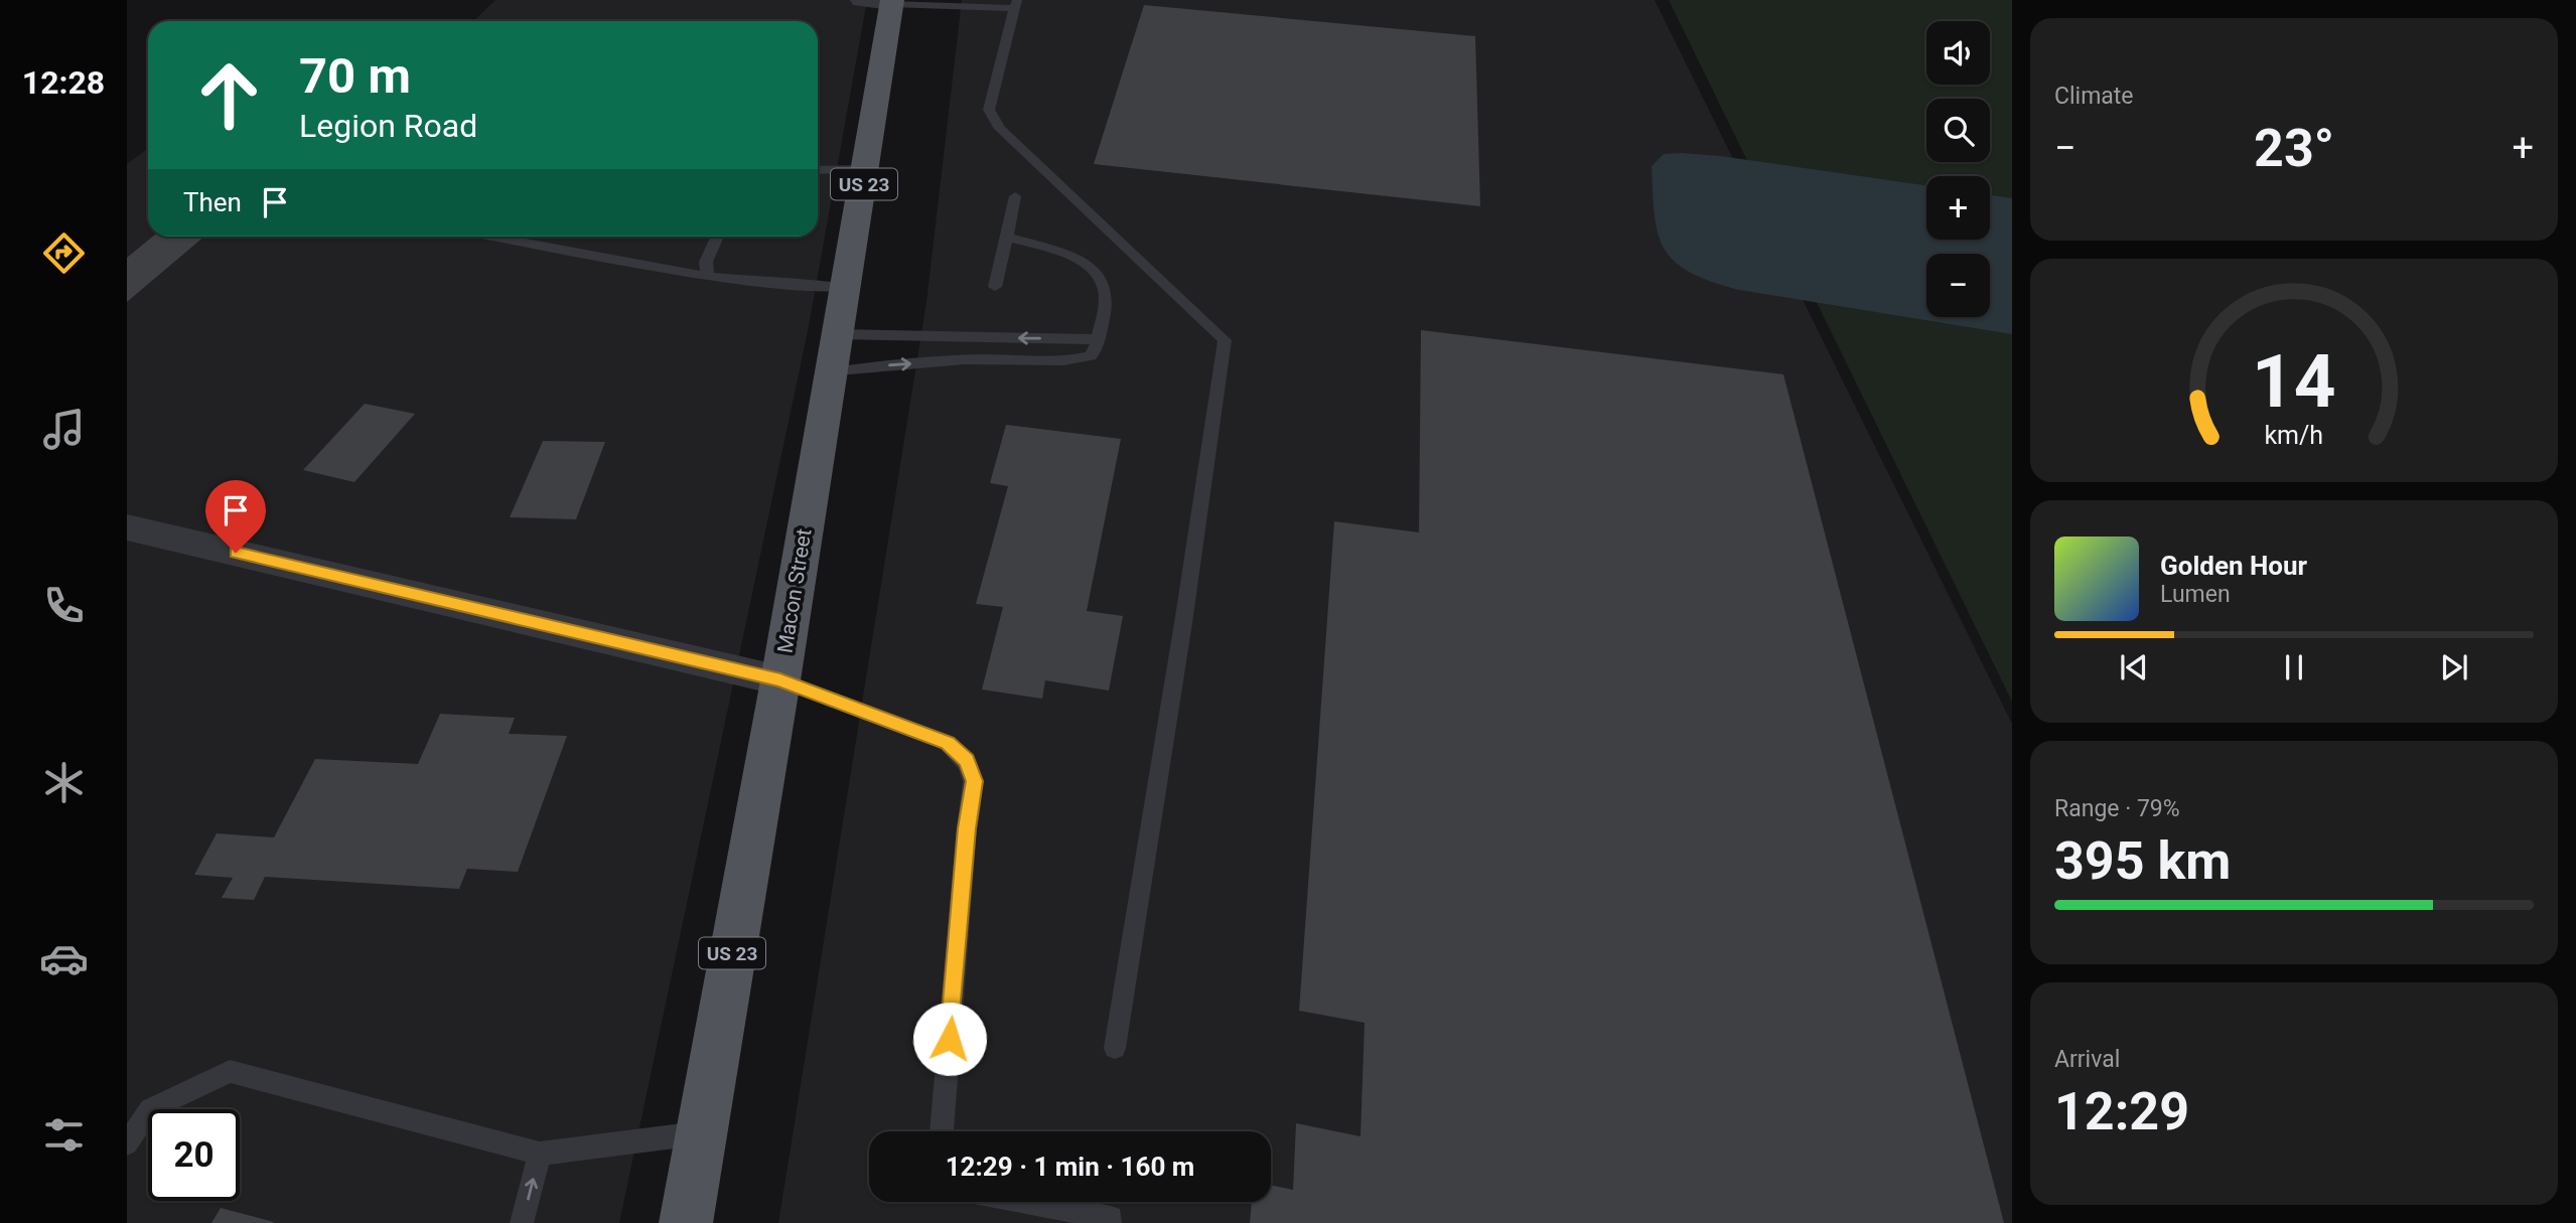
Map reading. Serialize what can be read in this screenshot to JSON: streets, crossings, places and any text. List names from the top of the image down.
{
  "streets": {
    "main road": ["US 23", "Macon Street"]
  },
  "page": {
    "tabs": "12:28",
    "tile": [
      "Climate",
      ["Range · 79%", "395 km"],
      ["Arrival", "12:29"]
    ],
    "map_buttons": ["+", "−"],
    "turn": ["70 m", "Legion Road"],
    "heat": ["−", "23°", "+"],
    "then": "Then",
    "song": ["Golden Hour", "Lumen"],
    "limit": "20",
    "trip": "12:29 · 1 min · 160 m",
    "gauge": ["14", "km/h"]
  }
}
